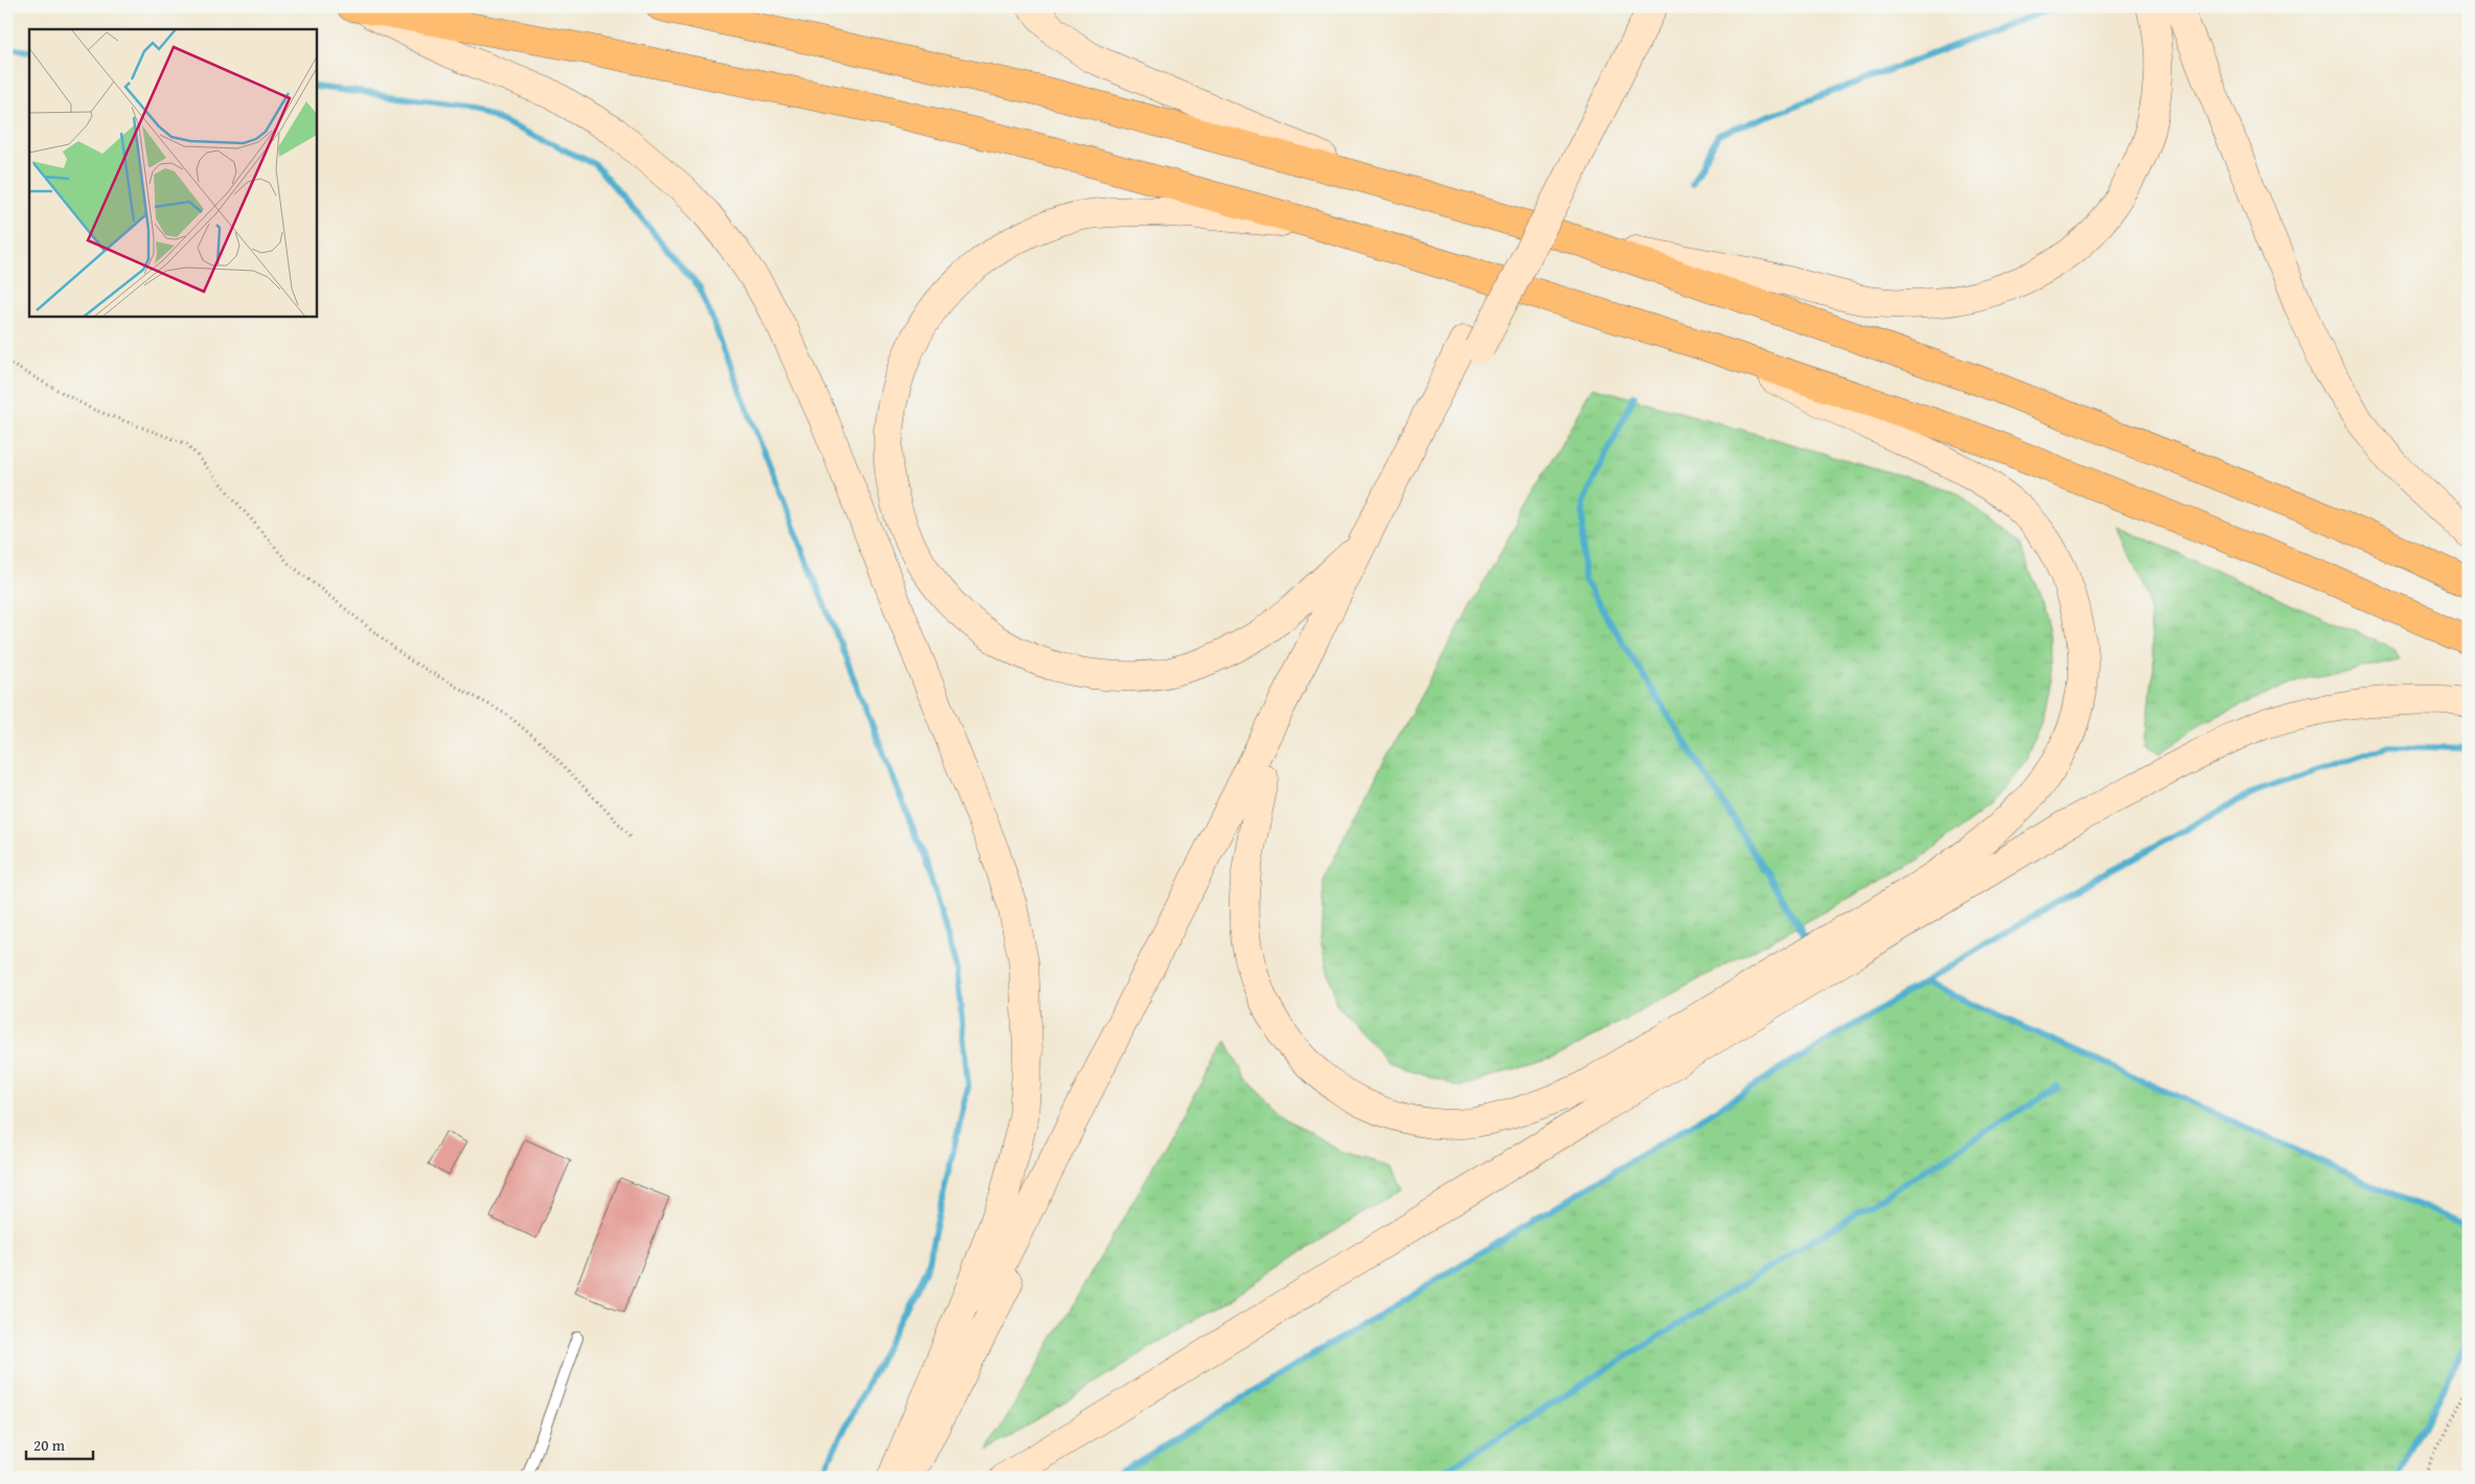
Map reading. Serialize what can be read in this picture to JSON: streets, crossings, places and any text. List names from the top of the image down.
{
  "scale_bar": "20 m"
}
